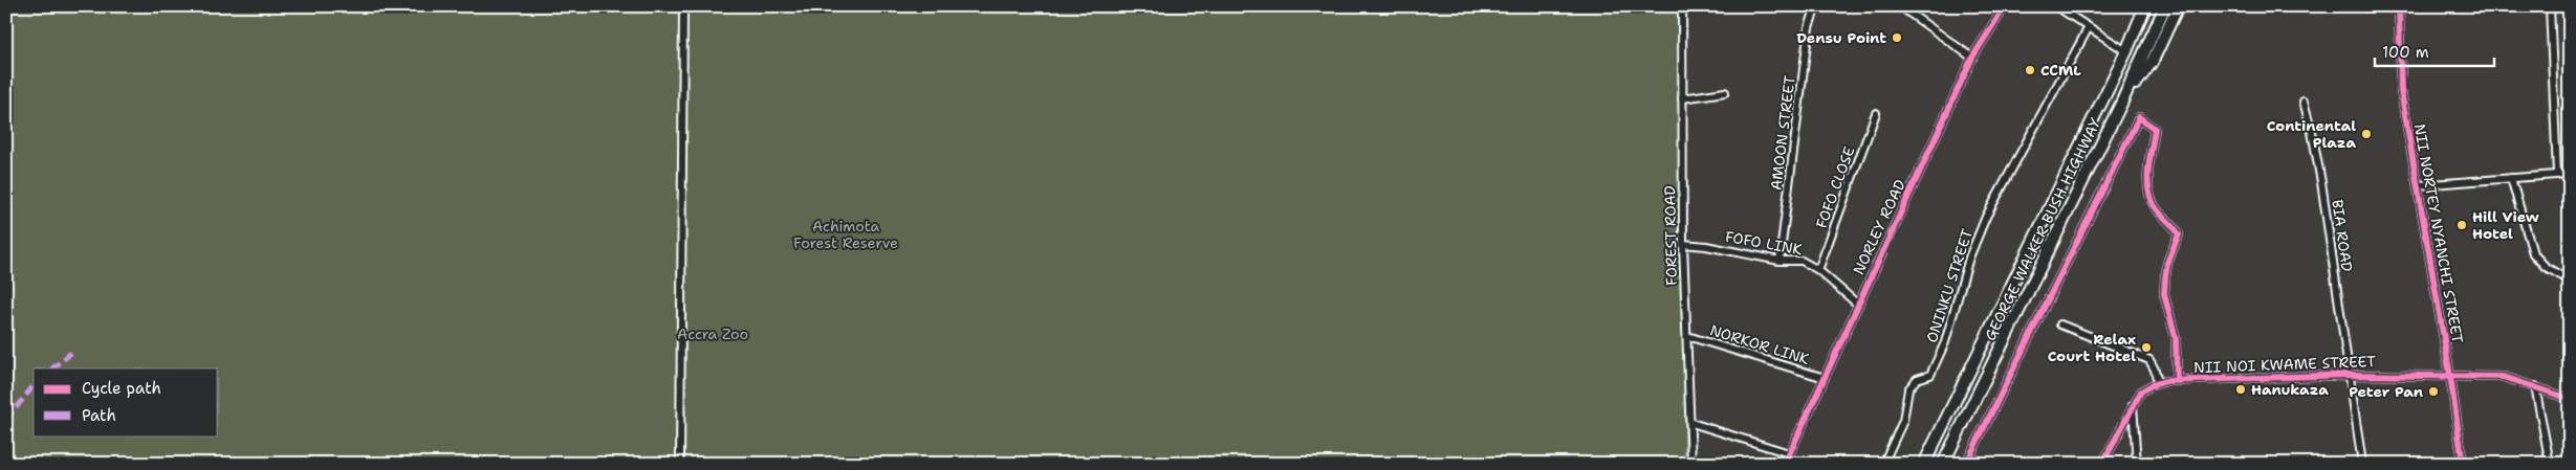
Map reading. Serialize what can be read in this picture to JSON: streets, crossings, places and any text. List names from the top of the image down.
{
  "streets": {
    "highway": ["GEORGE WALKER BUSH HIGHWAY"],
    "street": [
      "AMOON STREET",
      "FOFO CLOSE",
      "NORLEY ROAD",
      "NII NORTEY NYANCHI STREET",
      "FOREST ROAD",
      "BIA ROAD",
      "FOFO LINK",
      "ONINKU STREET",
      "NORKOR LINK",
      "NII NOI KWAME STREET"
    ]
  },
  "crossings": [
    ["AMOON STREET", "FOFO LINK"],
    ["FOFO CLOSE", "FOFO LINK"],
    ["NORLEY ROAD", "FOFO LINK"],
    ["NORLEY ROAD", "NORKOR LINK"],
    ["NII NORTEY NYANCHI STREET", "NII NOI KWAME STREET"],
    ["FOREST ROAD", "FOFO LINK"],
    ["FOREST ROAD", "NORKOR LINK"],
    ["BIA ROAD", "NII NOI KWAME STREET"]
  ],
  "parks": ["Achimota Forest Reserve", "Accra Zoo"],
  "places": [
    "Densu Point",
    "CCML",
    "Continental Plaza",
    "Hill View Hotel",
    "Relax Court Hotel",
    "Hanukaza",
    "Peter Pan"
  ],
  "legend": ["Cycle path", "Path"],
  "scale_bar": "100 m"
}
